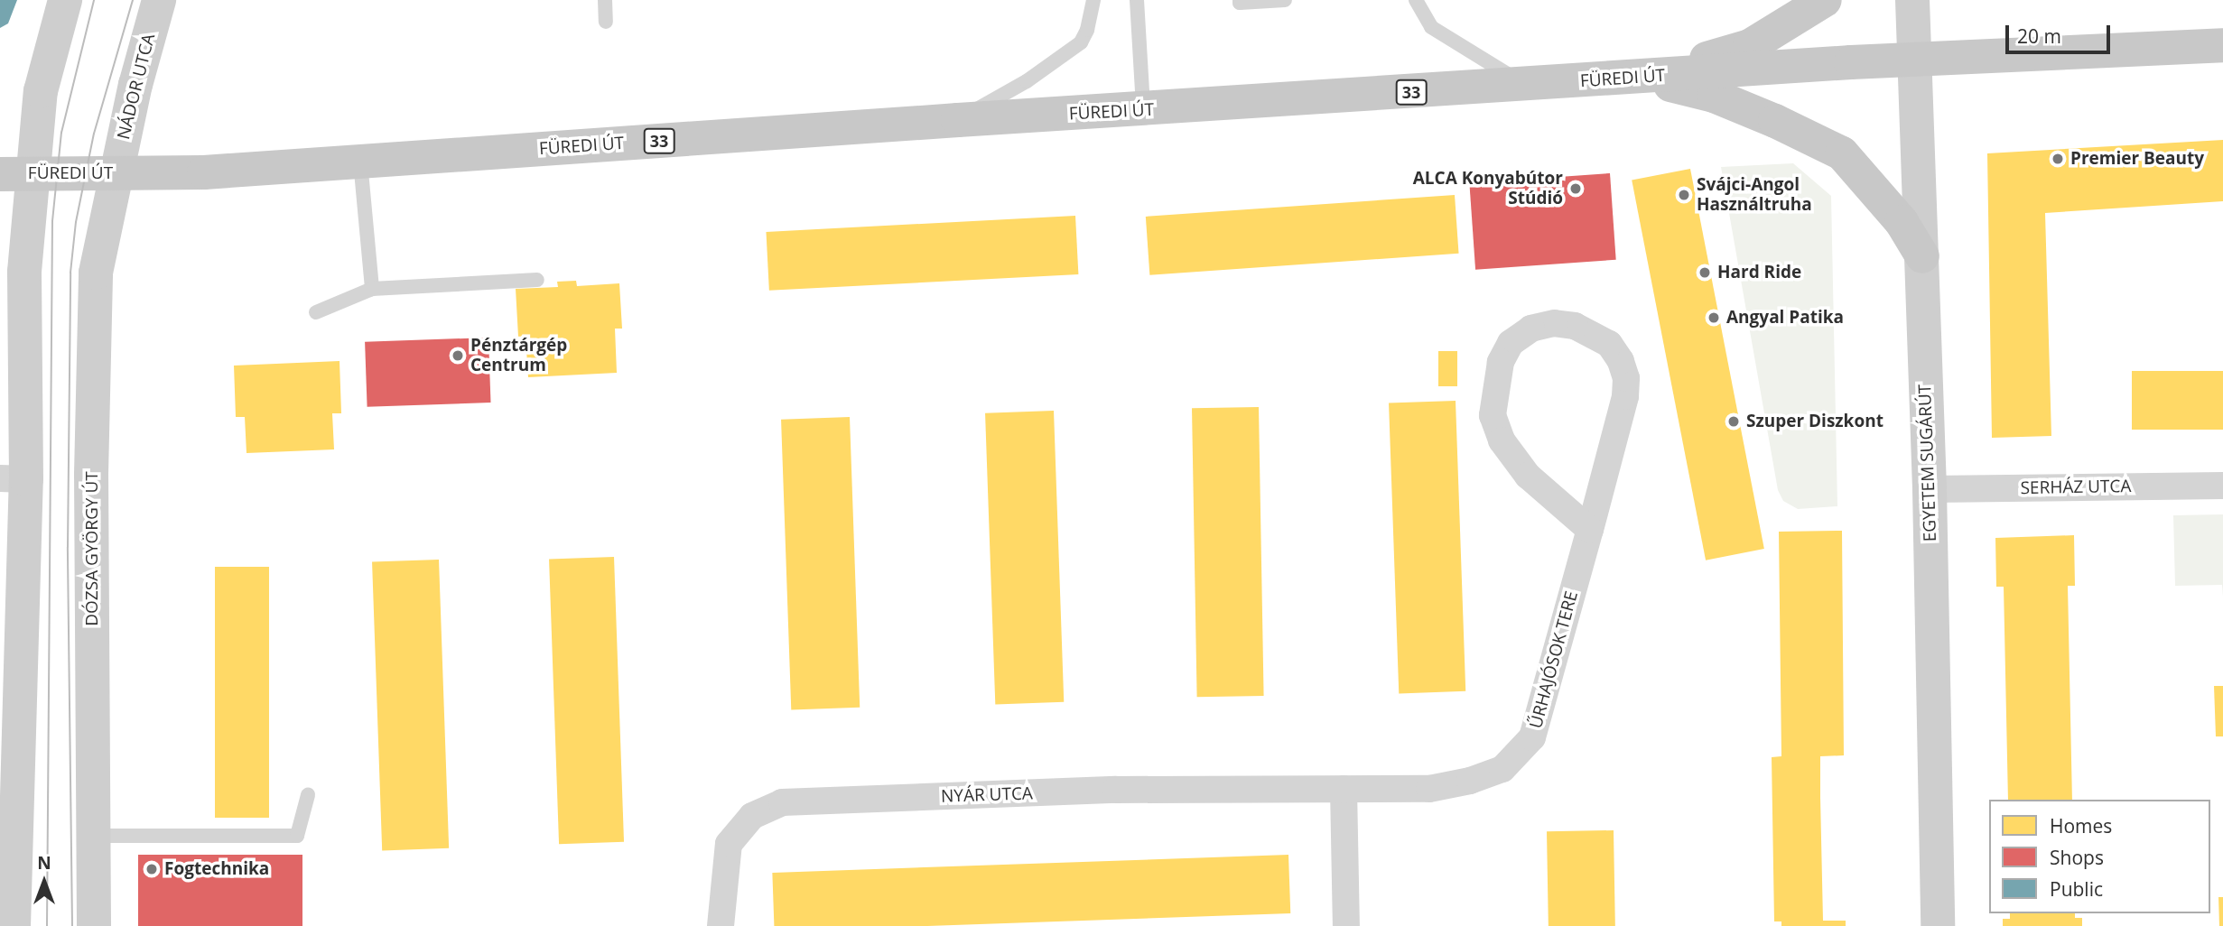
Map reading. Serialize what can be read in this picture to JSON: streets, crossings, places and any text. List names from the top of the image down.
{
  "streets": {
    "main road": ["FÜREDI ÚT", "33"],
    "street": [
      "NÁDOR UTCA",
      "EGYETEM SUGÁRÚT",
      "SERHÁZ UTCA",
      "DÓZSA GYÖRGY ÚT",
      "ŰRHAJÓSOK TERE",
      "NYÁR UTCA"
    ]
  },
  "crossings": [
    ["FÜREDI ÚT", "NÁDOR UTCA"],
    ["FÜREDI ÚT", "EGYETEM SUGÁRÚT"],
    ["FÜREDI ÚT", "DÓZSA GYÖRGY ÚT"],
    ["NÁDOR UTCA", "DÓZSA GYÖRGY ÚT"],
    ["EGYETEM SUGÁRÚT", "SERHÁZ UTCA"],
    ["ŰRHAJÓSOK TERE", "NYÁR UTCA"]
  ],
  "places": [
    "Premier Beauty",
    "ALCA Konyabútor Stúdió",
    "Svájci-Angol Használtruha",
    "Hard Ride",
    "Angyal Patika",
    "Pénztárgép Centrum",
    "Szuper Diszkont",
    "Fogtechnika"
  ],
  "legend": ["Homes", "Shops", "Public"],
  "scale_bar": "20 m",
  "north": "top"
}
